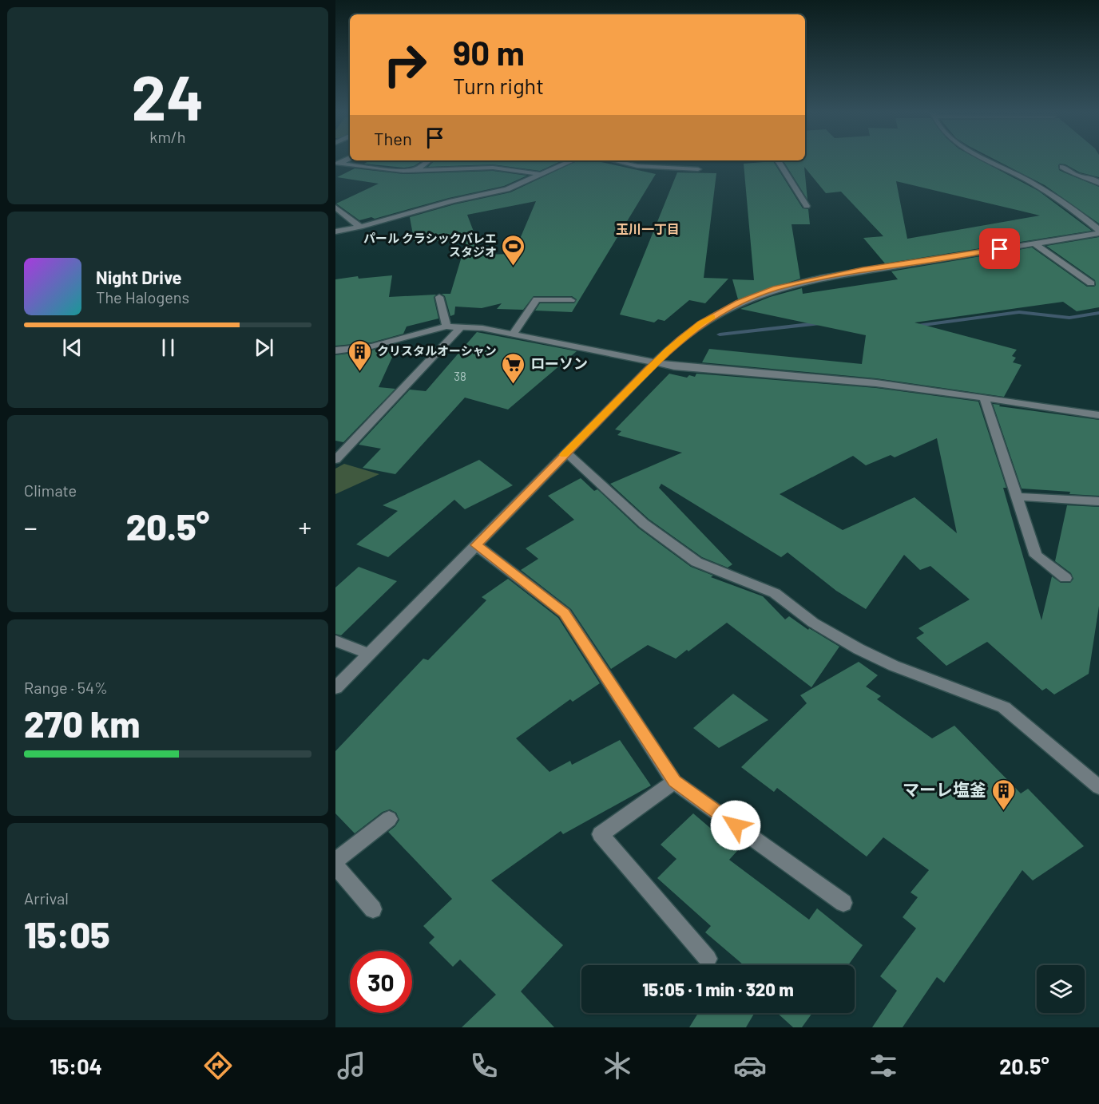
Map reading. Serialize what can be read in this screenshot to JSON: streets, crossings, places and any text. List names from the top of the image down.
{
  "districts": ["玉川一丁目"],
  "places": {
    "sports": ["パール クラシックバレエ スタジオ"],
    "building": ["クリスタルオーシャン", "マーレ塩釜"],
    "supermarket": ["ローソン"]
  },
  "house_numbers": ["38"],
  "page": {
    "tile": [
      ["24", "km/h"],
      "Climate",
      ["Range · 54%", "270 km"],
      ["Arrival", "15:05"]
    ],
    "turn": ["90 m", "Turn right"],
    "then": "Then",
    "song": ["Night Drive", "The Halogens"],
    "heat": ["−", "20.5°", "+"],
    "limit": "30",
    "trip": "15:05 · 1 min · 320 m",
    "tabs": ["15:04", "20.5°"]
  }
}
